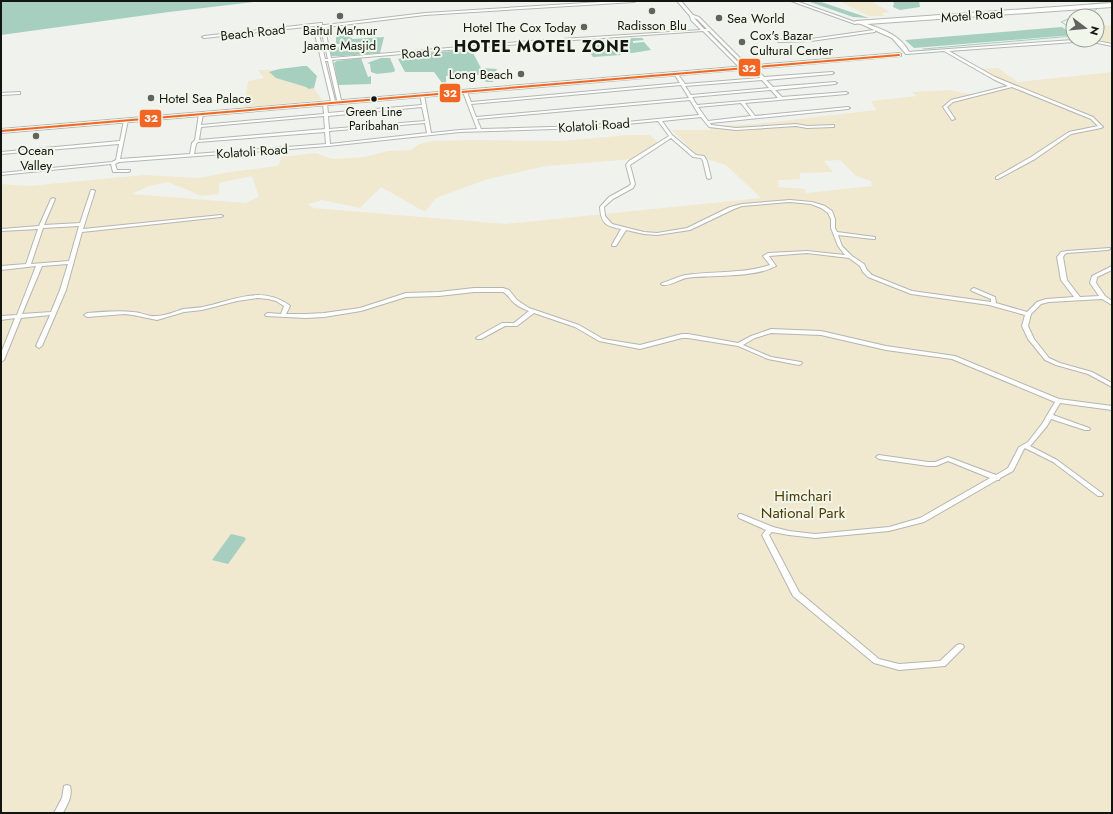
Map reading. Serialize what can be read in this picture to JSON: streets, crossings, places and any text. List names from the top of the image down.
{
  "streets": {
    "highway": ["Motel Road"],
    "street": ["Beach Road", "Road 2", "Kolatoli Road"]
  },
  "districts": ["HOTEL MOTEL ZONE"],
  "parks": ["Himchari National Park"],
  "places": [
    "Radisson Blu",
    "Baitul Ma'mur Jaame Masjid",
    "Sea World",
    "Hotel The Cox Today",
    "Cox's Bazar Cultural Center",
    "Long Beach",
    "Hotel Sea Palace",
    "Green Line Paribahan",
    "Ocean Valley"
  ],
  "lines": ["transit line 32"],
  "north": "right"
}
